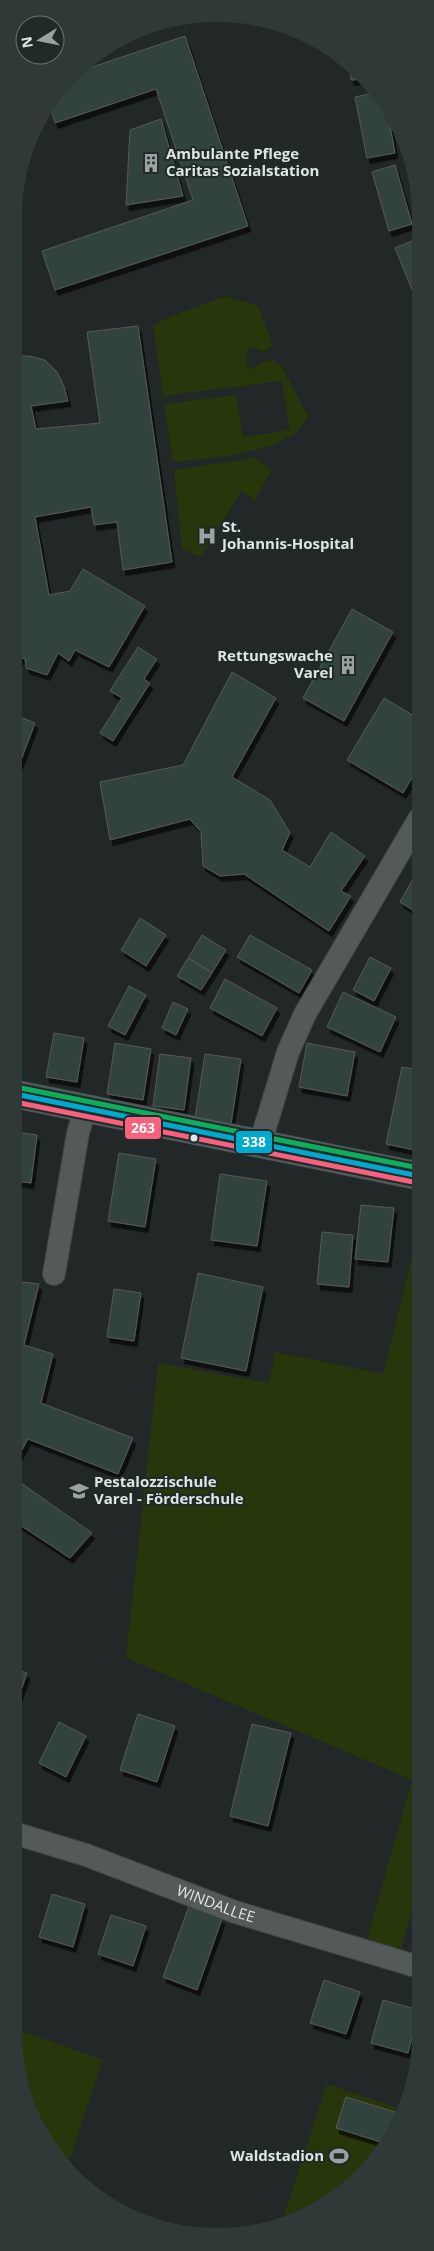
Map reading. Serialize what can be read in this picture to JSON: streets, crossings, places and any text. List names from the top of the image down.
{
  "streets": {
    "street": ["WINDALLEE"]
  },
  "places": {
    "building": ["Ambulante Pflege Caritas Sozialstation", "Rettungswache Varel"],
    "hospital": ["St. Johannis-Hospital"],
    "school or university": ["Pestalozzischule Varel - Förderschule"],
    "sports": ["Waldstadion"]
  },
  "lines": ["transit line 338", "transit line 263"],
  "north": "left"
}
